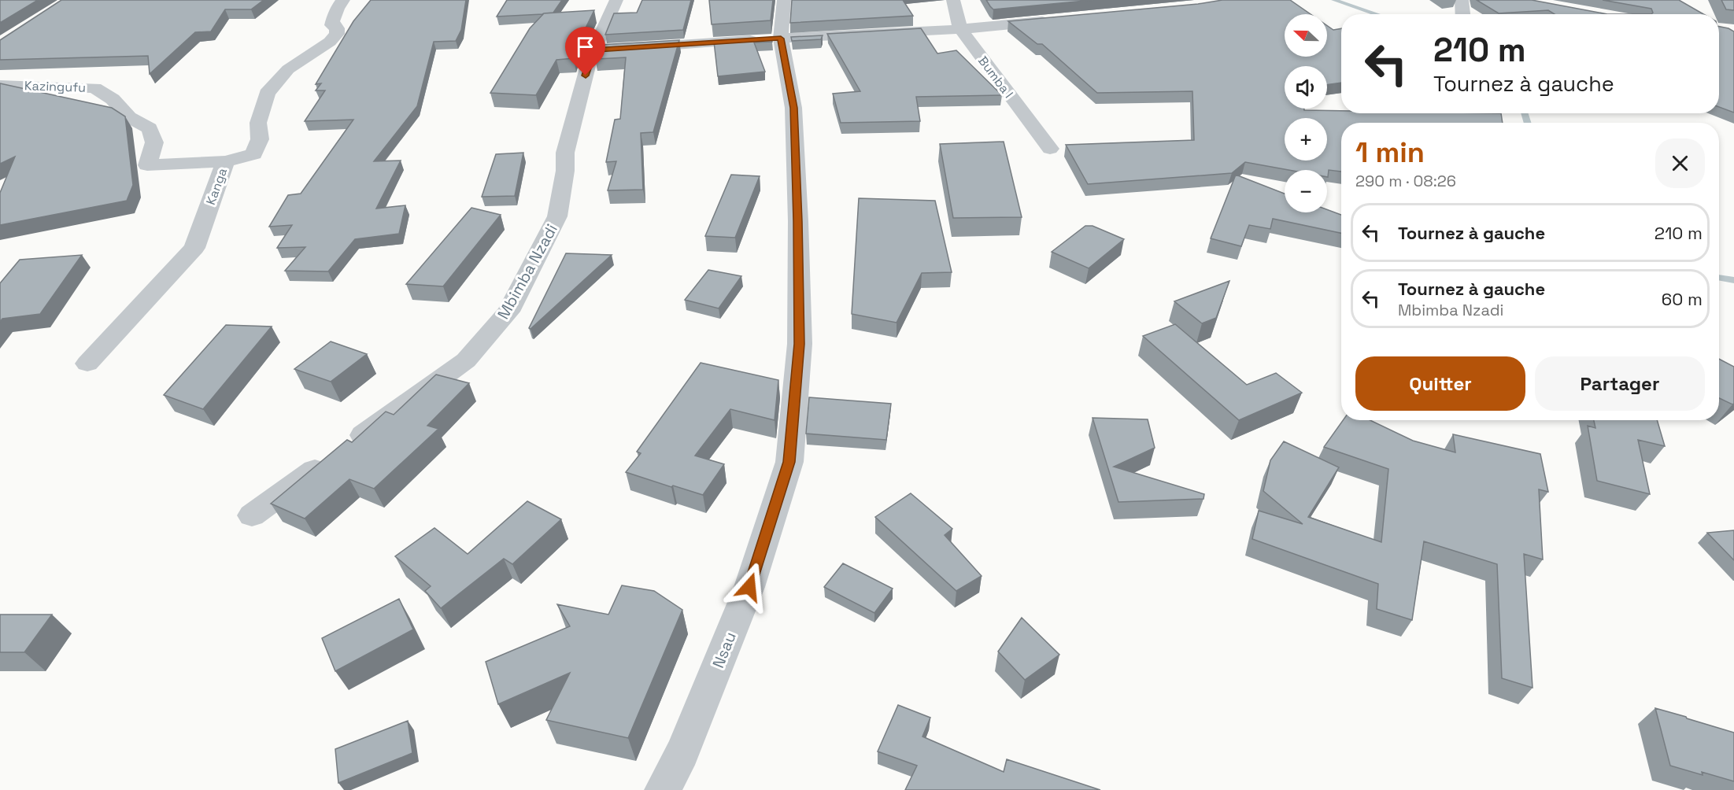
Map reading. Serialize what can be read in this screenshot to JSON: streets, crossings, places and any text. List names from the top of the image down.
{
  "streets": {
    "street": [
      "Bumba I",
      "Kazingufu",
      "Kanga",
      "Mbimba Nzadi",
      "Nsau"
    ]
  },
  "crossings": [
    ["Kazingufu", "Kanga"]
  ],
  "north": "left",
  "page": {
    "map_buttons": ["+", "−"],
    "turn": ["210 m", "Tournez à gauche"],
    "heading": ["1 min", "290 m · 08:26"],
    "list": [
      {
        "name": "Tournez à gauche",
        "value": "210 m"
      },
      {
        "name": "Tournez à gauche",
        "note": "Mbimba Nzadi",
        "value": "60 m"
      }
    ],
    "buttons": ["Quitter", "Partager"]
  }
}
